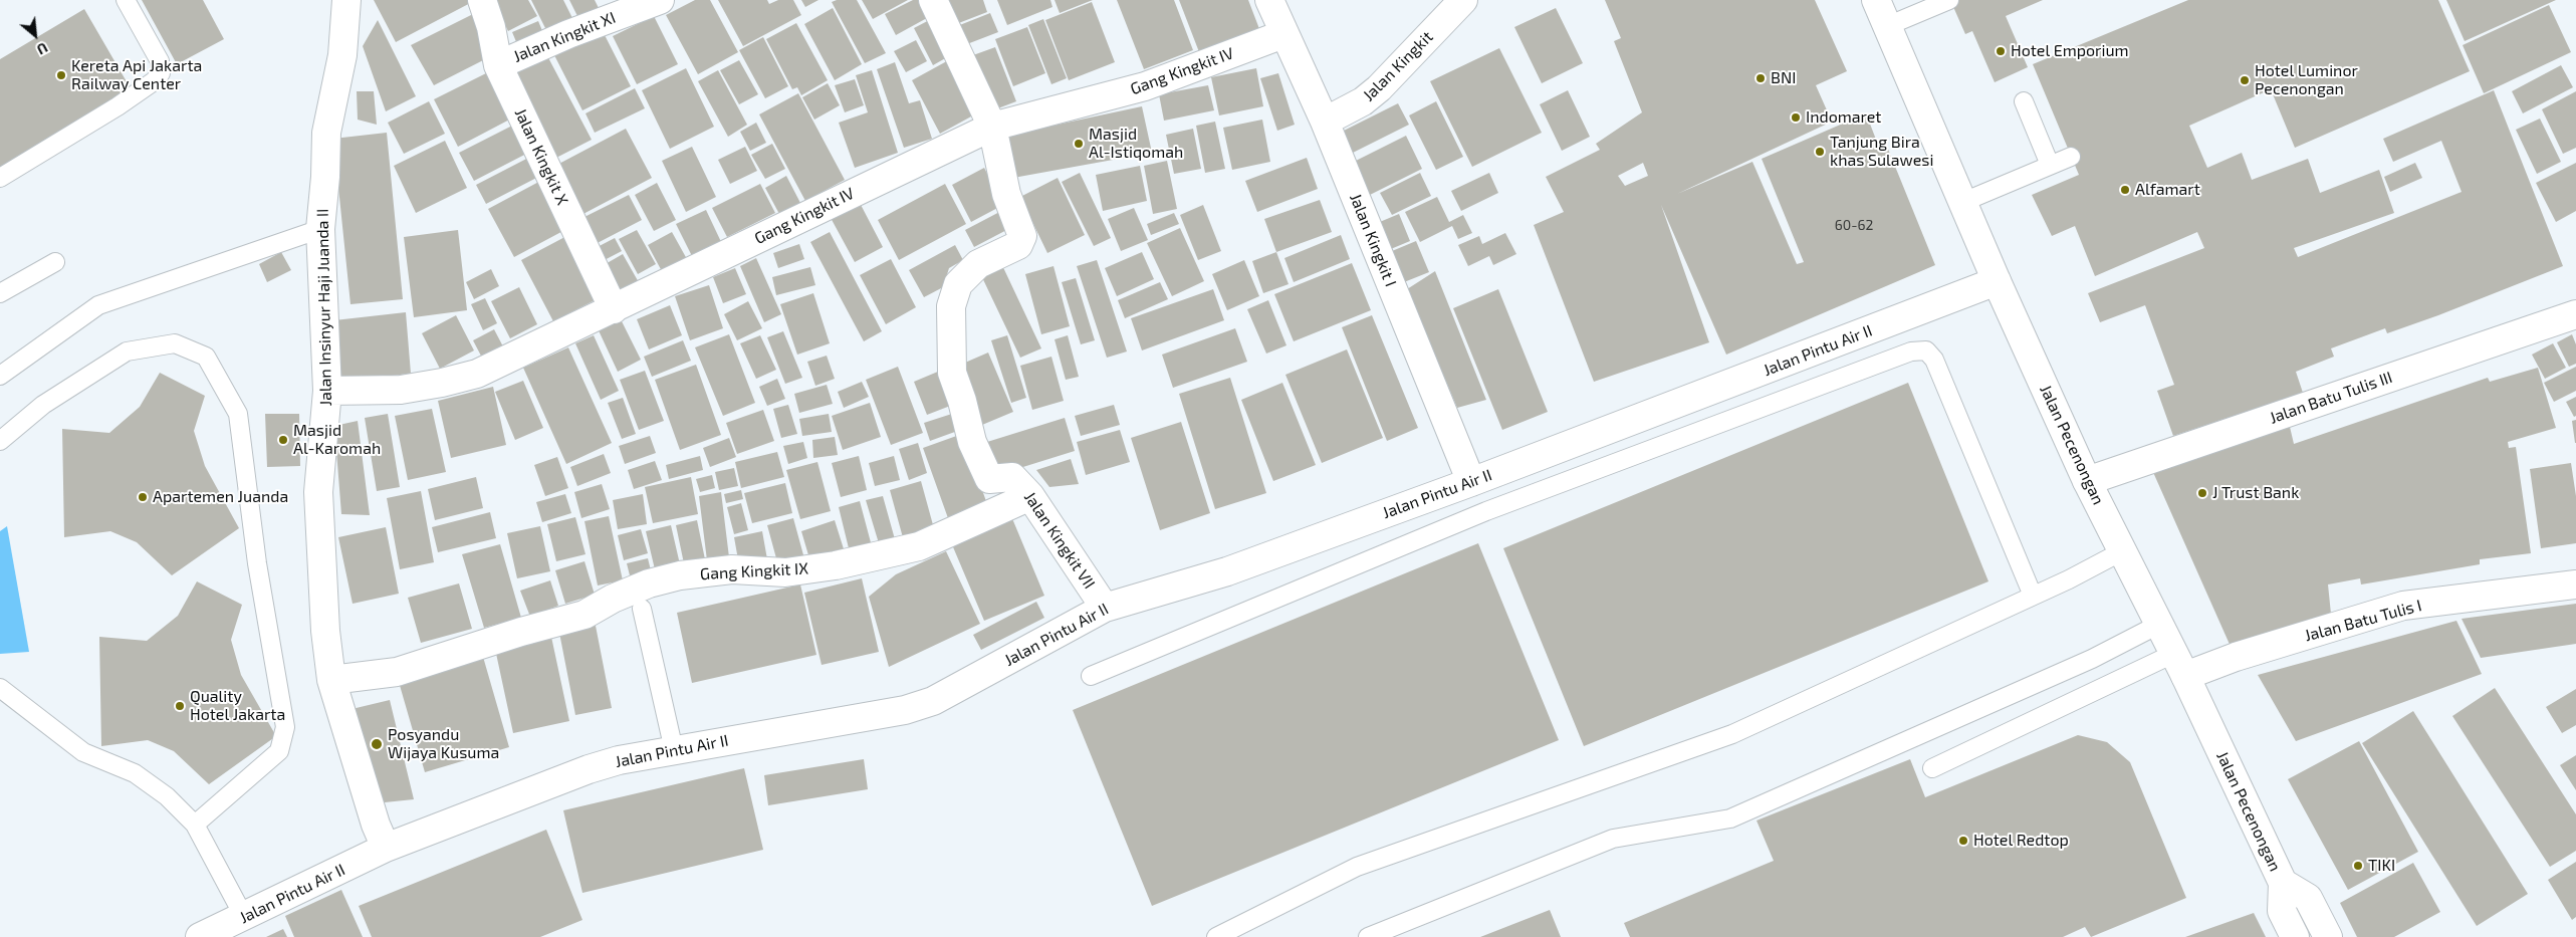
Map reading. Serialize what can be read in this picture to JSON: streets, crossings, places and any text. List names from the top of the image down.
{
  "streets": {
    "street": [
      "Jalan Kingkit XI",
      "Jalan Kingkit",
      "Gang Kingkit IV",
      "Jalan Kingkit X",
      "Jalan Kingkit I",
      "Jalan Insinyur Haji Juanda II",
      "Jalan Pintu Air II",
      "Jalan Batu Tulis III",
      "Jalan Pecenongan",
      "Jalan Kingkit VII",
      "Gang Kingkit IX",
      "Jalan Batu Tulis I"
    ]
  },
  "crossings": [
    ["Jalan Kingkit XI", "Jalan Kingkit X"],
    ["Jalan Kingkit", "Jalan Kingkit I"],
    ["Gang Kingkit IV", "Jalan Kingkit X"],
    ["Gang Kingkit IV", "Jalan Kingkit I"],
    ["Gang Kingkit IV", "Jalan Insinyur Haji Juanda II"],
    ["Gang Kingkit IV", "Jalan Kingkit VII"],
    ["Jalan Kingkit I", "Jalan Pintu Air II"],
    ["Jalan Insinyur Haji Juanda II", "Jalan Pintu Air II"],
    ["Jalan Insinyur Haji Juanda II", "Gang Kingkit IX"],
    ["Jalan Pintu Air II", "Jalan Pecenongan"],
    ["Jalan Pintu Air II", "Jalan Kingkit VII"],
    ["Jalan Batu Tulis III", "Jalan Pecenongan"],
    ["Jalan Pecenongan", "Jalan Batu Tulis I"],
    ["Jalan Kingkit VII", "Gang Kingkit IX"]
  ],
  "places": [
    "Hotel Emporium",
    "Kereta Api Jakarta Railway Center",
    "BNI",
    "Hotel Luminor Pecenongan",
    "Indomaret",
    "Masjid Al-Istiqomah",
    "Tanjung Bira khas Sulawesi",
    "Alfamart",
    "Masjid Al-Karomah",
    "J Trust Bank",
    "Apartemen Juanda",
    "Quality Hotel Jakarta",
    "Posyandu Wijaya Kusuma",
    "Hotel Redtop",
    "TIKI"
  ],
  "house_numbers": ["60-62"],
  "north": "bottom right"
}
